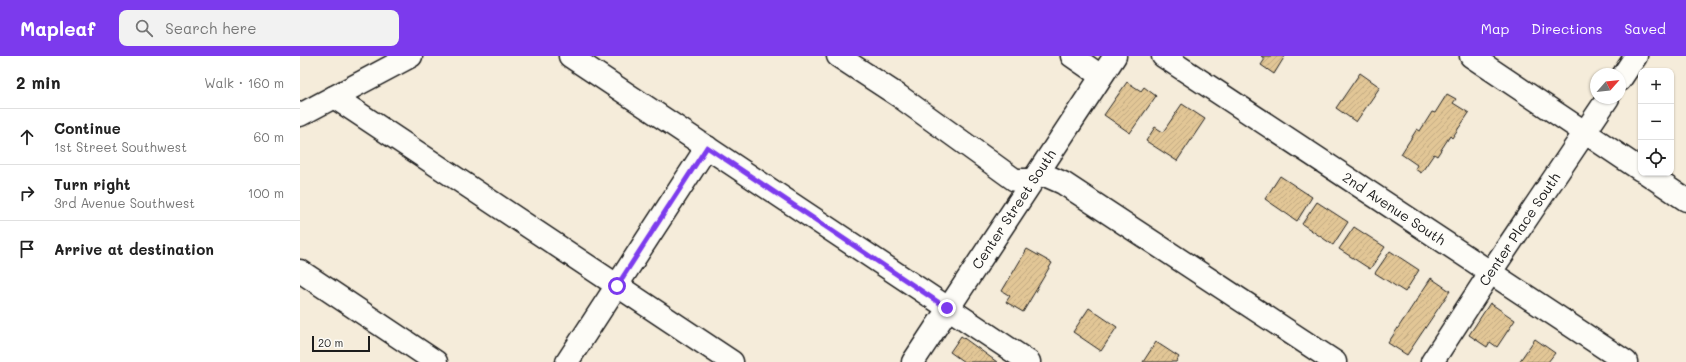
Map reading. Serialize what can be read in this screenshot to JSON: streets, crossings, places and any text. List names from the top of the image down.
{
  "streets": {
    "street": ["Center Street South", "2nd Avenue South", "Center Place South"]
  },
  "crossings": [
    ["2nd Avenue South", "Center Place South"]
  ],
  "scale_bar": "20 m",
  "north": "top right",
  "page": {
    "header": "Mapleaf",
    "search": "Search here",
    "nav": ["Map", "Directions", "Saved"],
    "heading": ["2 min", "Walk · 160 m"],
    "map_buttons": ["+", "−"],
    "list": [
      ["Continue", "1st Street Southwest", "60 m"],
      ["Turn right", "3rd Avenue Southwest", "100 m"],
      "Arrive at destination"
    ],
    "scale": "20 m"
  }
}
